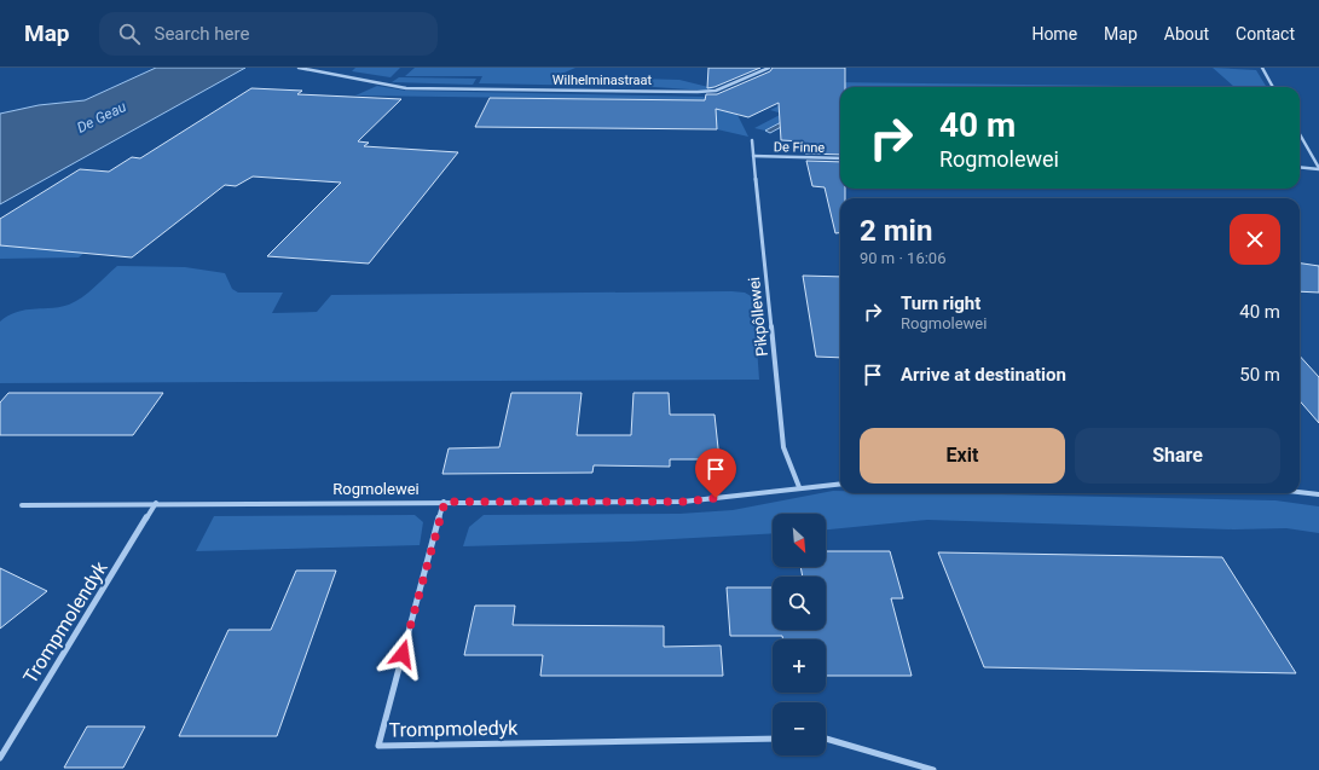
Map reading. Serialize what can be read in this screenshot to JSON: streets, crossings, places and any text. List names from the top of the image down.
{
  "streets": {
    "street": [
      "Wilhelminastraat",
      "De Finne",
      "Pikpôllewei",
      "Rogmolewei",
      "Trompmolendyk",
      "Trompmoledyk"
    ]
  },
  "crossings": [
    ["De Finne", "Pikpôllewei"],
    ["Pikpôllewei", "Rogmolewei"],
    ["Rogmolewei", "Trompmolendyk"],
    ["Rogmolewei", "Trompmoledyk"]
  ],
  "water": ["De Geau"],
  "north": "bottom right",
  "page": {
    "header": "Map",
    "search": "Search here",
    "nav": [
      "Home",
      "Map",
      "About",
      "Contact"
    ],
    "turn": ["40 m", "Rogmolewei"],
    "heading": ["2 min", "90 m · 16:06"],
    "list": [
      {
        "name": "Turn right",
        "note": "Rogmolewei",
        "value": "40 m"
      },
      {
        "name": "Arrive at destination",
        "value": "50 m"
      }
    ],
    "buttons": ["Exit", "Share"],
    "map_buttons": ["+", "−"]
  }
}
